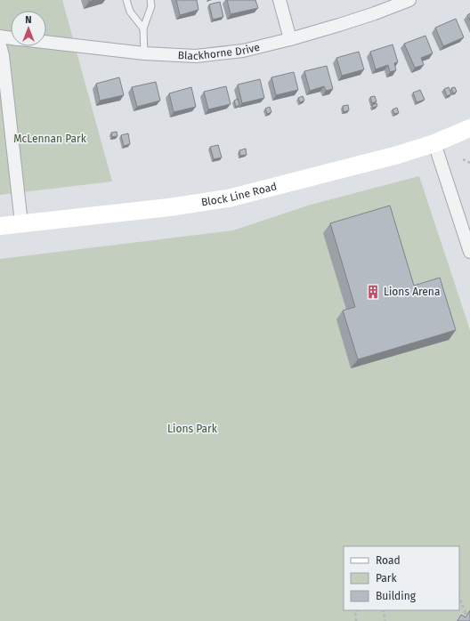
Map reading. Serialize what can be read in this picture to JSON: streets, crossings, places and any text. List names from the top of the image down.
{
  "streets": {
    "street": ["Blackhorne Drive", "Block Line Road"]
  },
  "parks": ["McLennan Park", "Lions Park"],
  "places": {
    "building": ["Lions Arena"]
  },
  "legend": ["Road", "Park", "Building"],
  "north": "top"
}
